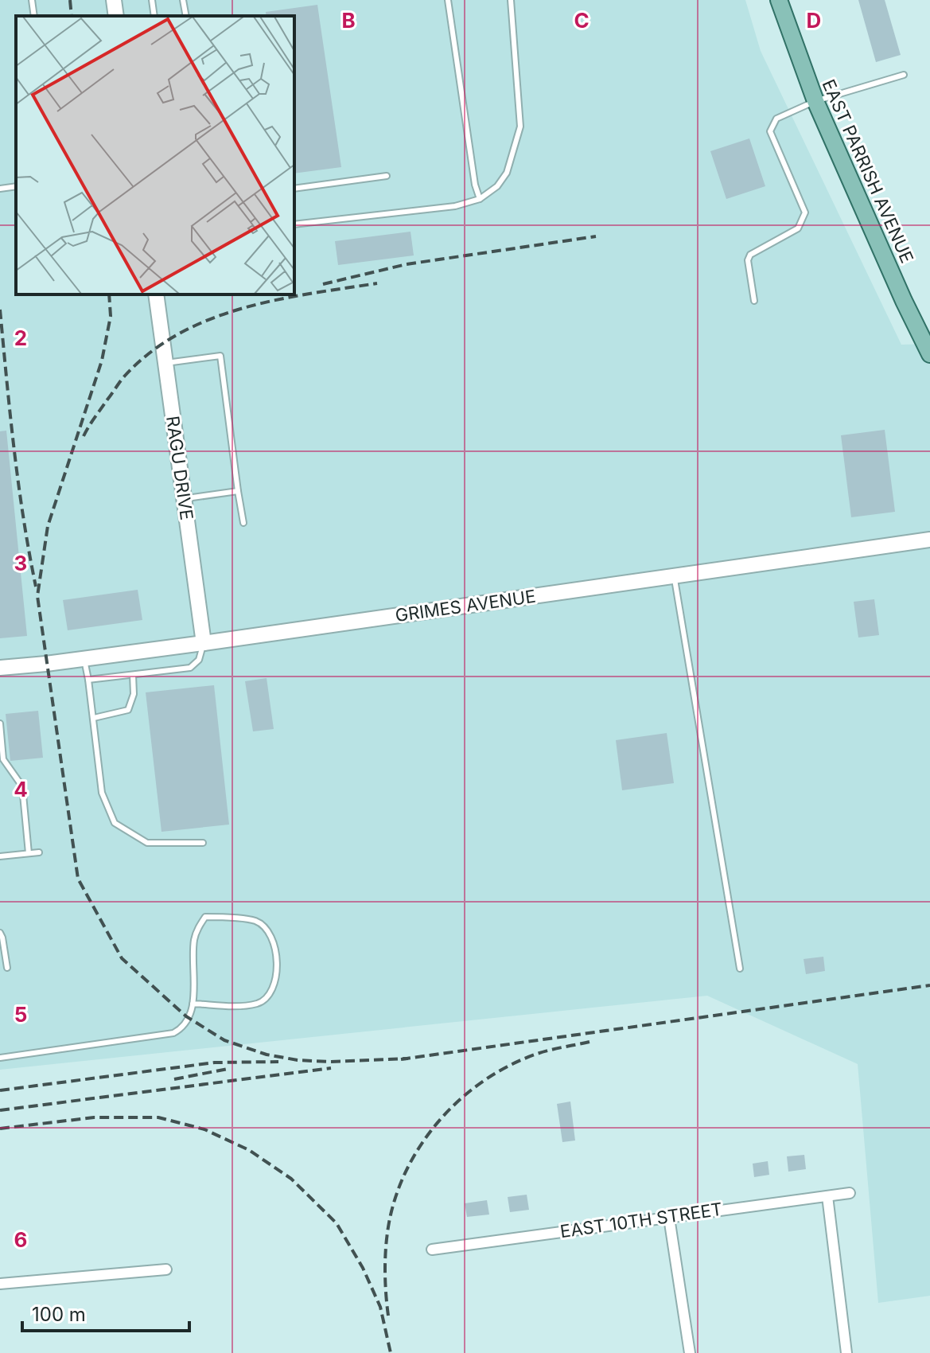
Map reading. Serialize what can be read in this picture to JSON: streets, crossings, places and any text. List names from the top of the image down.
{
  "streets": {
    "main road": ["EAST PARRISH AVENUE"],
    "street": ["RAGU DRIVE", "GRIMES AVENUE", "EAST 10TH STREET"]
  },
  "crossings": [
    ["RAGU DRIVE", "GRIMES AVENUE"]
  ],
  "scale_bar": "100 m",
  "grid": {
    "columns": ["B", "C", "D"],
    "rows": [
      "2",
      "3",
      "4",
      "5",
      "6"
    ]
  }
}
